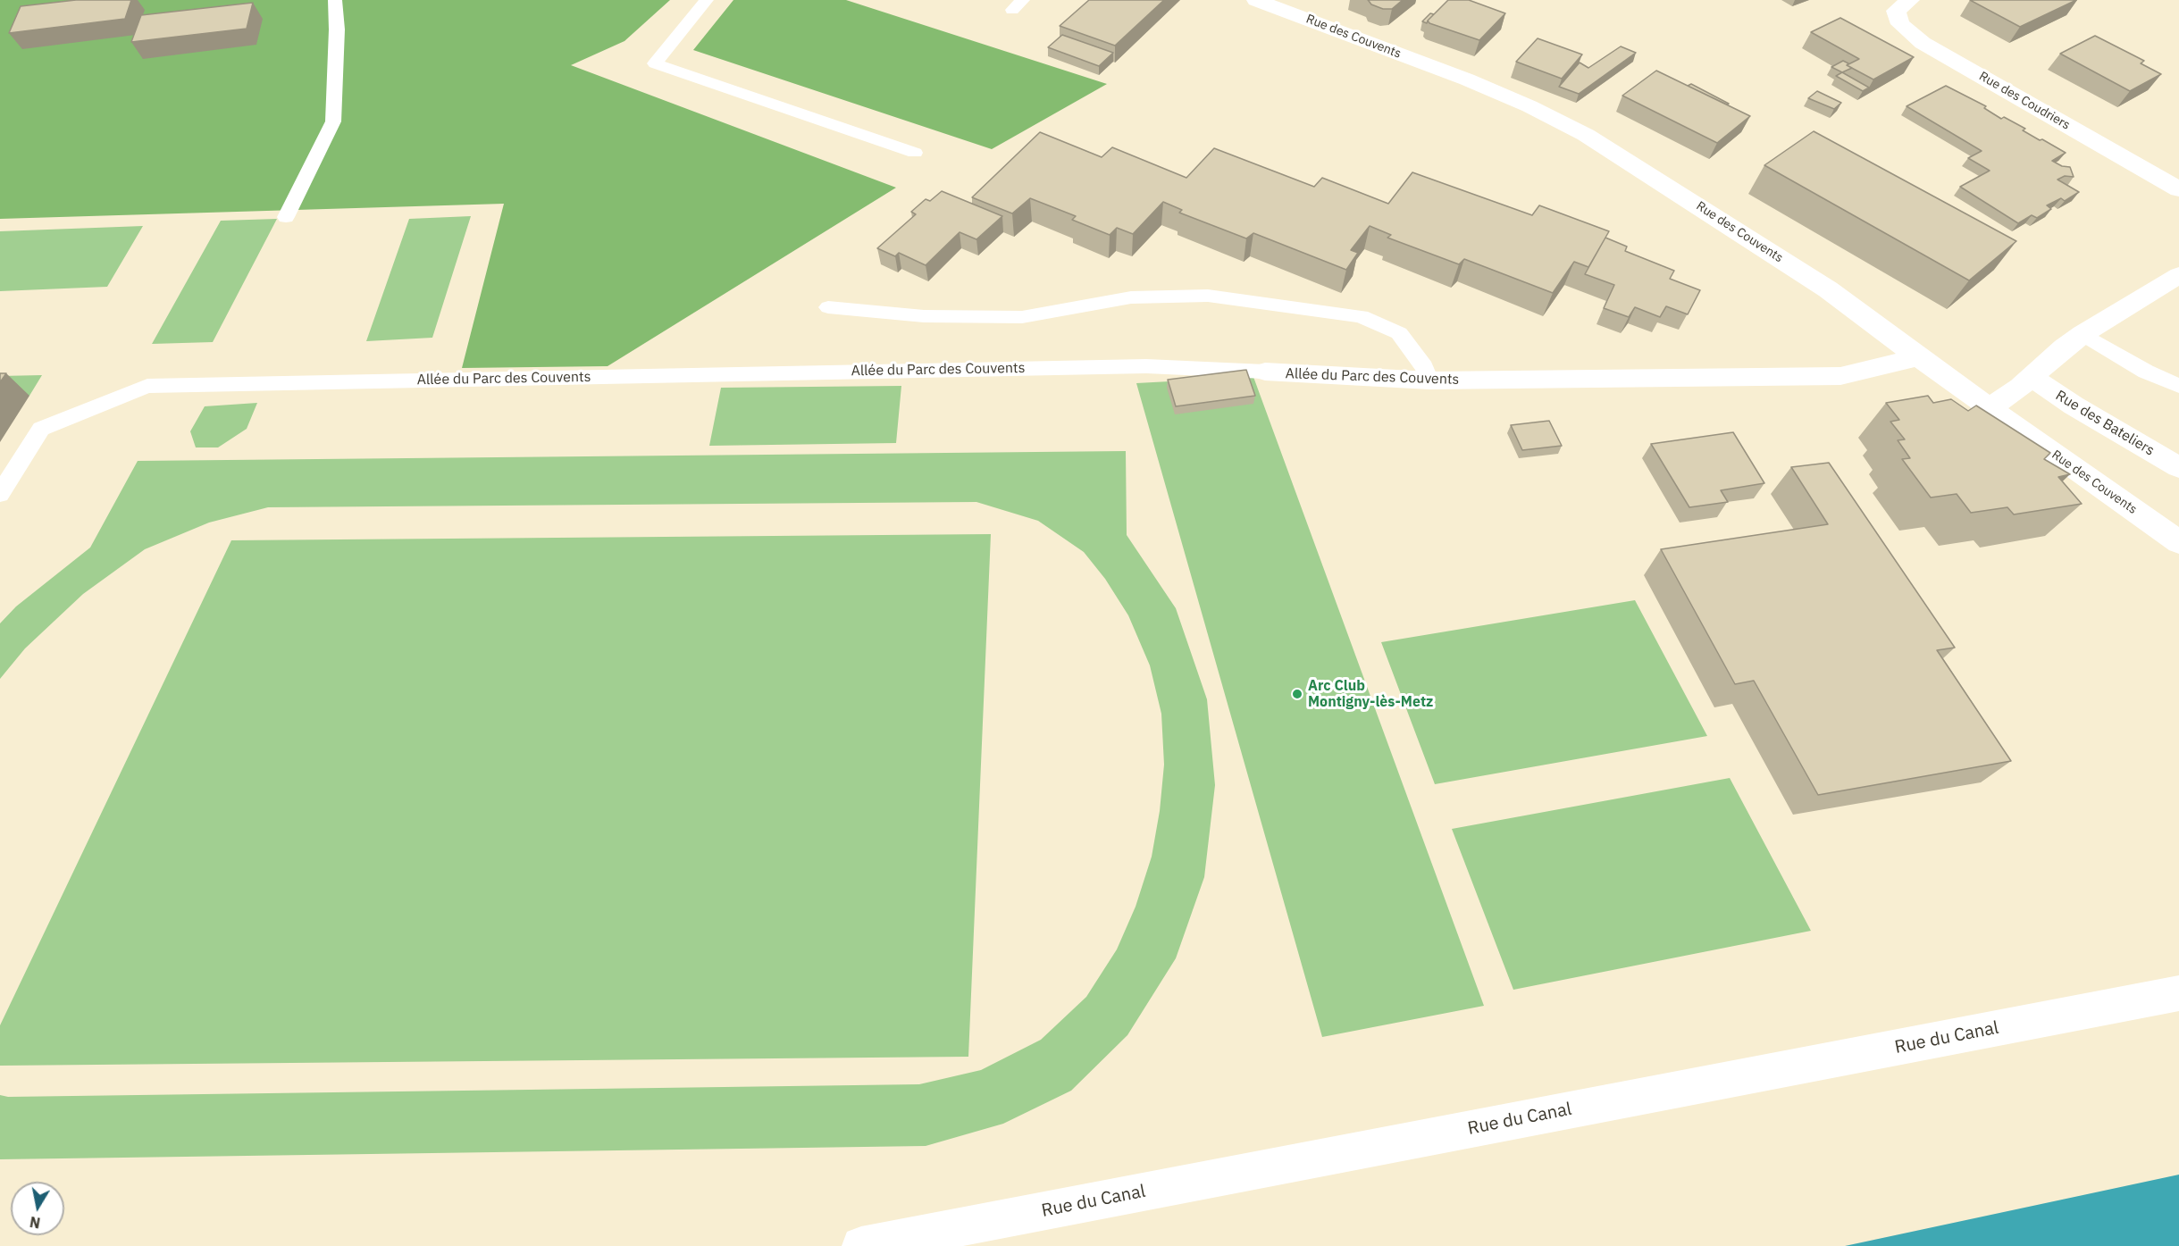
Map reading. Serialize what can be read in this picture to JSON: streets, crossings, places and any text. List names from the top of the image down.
{
  "streets": {
    "street": [
      "Rue des Couvents",
      "Rue des Coudriers",
      "Allée du Parc des Couvents",
      "Rue des Bateliers",
      "Rue du Canal"
    ]
  },
  "crossings": [
    ["Rue des Couvents", "Allée du Parc des Couvents"]
  ],
  "places": ["Arc Club Montigny-lès-Metz"],
  "north": "bottom"
}
